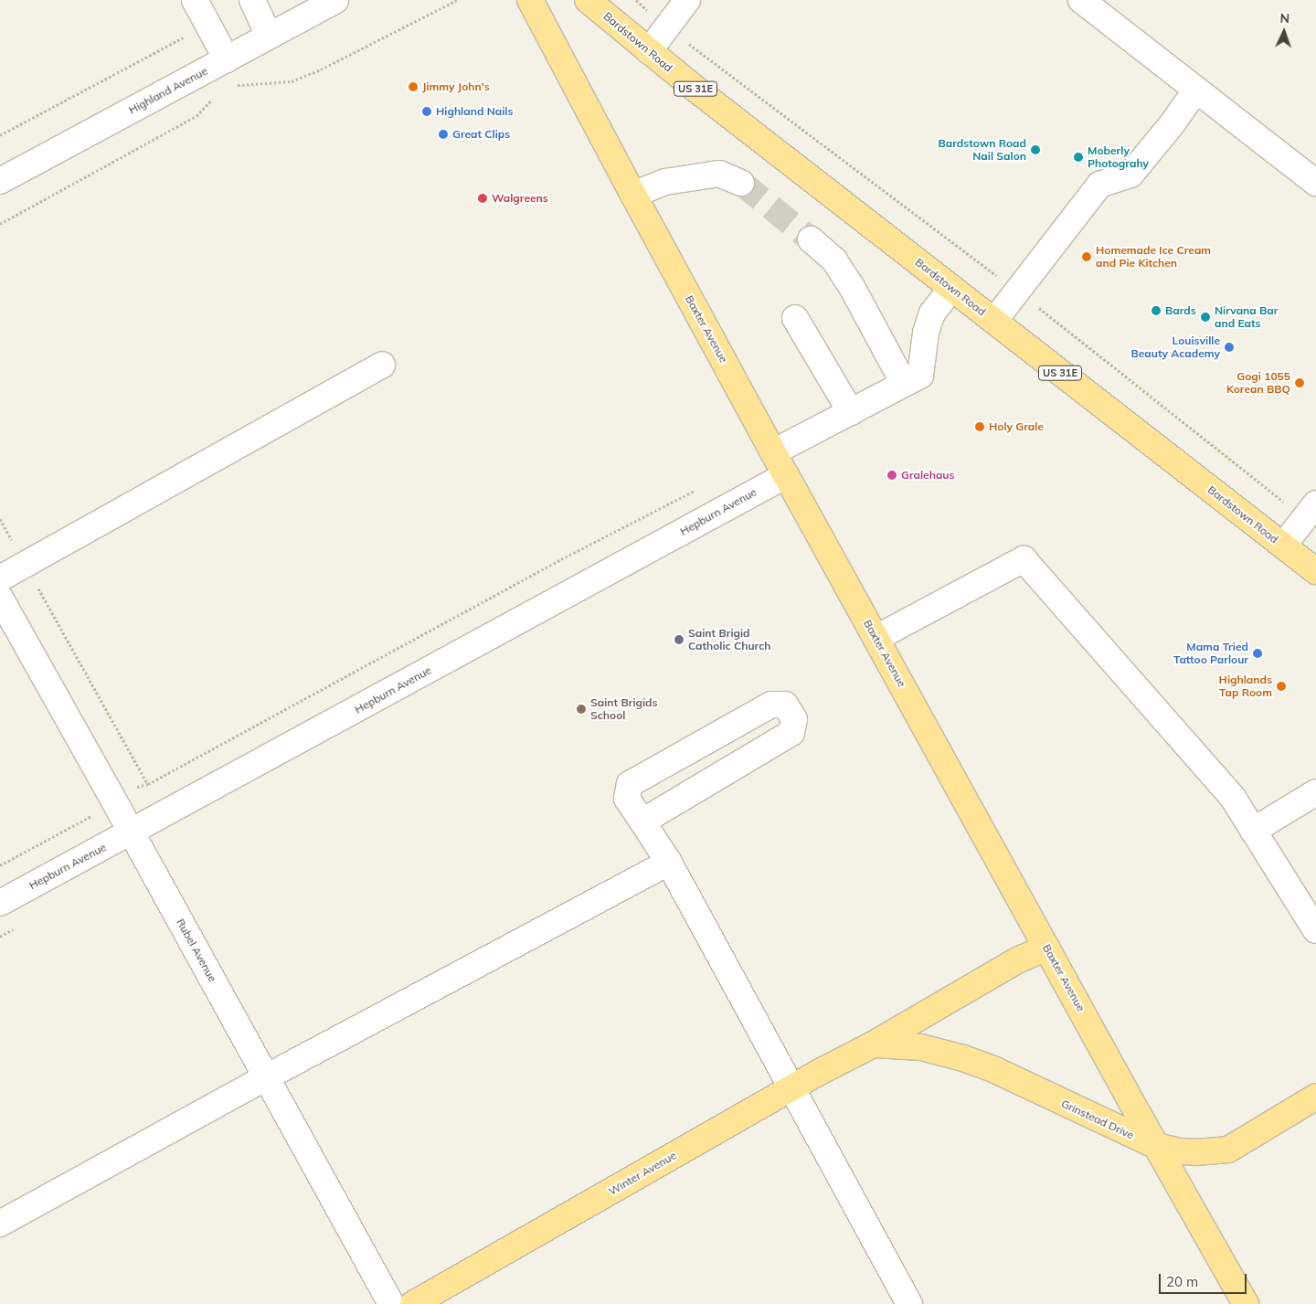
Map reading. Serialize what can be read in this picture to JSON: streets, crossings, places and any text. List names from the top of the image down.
{
  "streets": {
    "main road": [
      "Bardstown Road",
      "US 31E",
      "Baxter Avenue",
      "Grinstead Drive",
      "Winter Avenue"
    ],
    "street": ["Highland Avenue", "Hepburn Avenue", "Rubel Avenue"]
  },
  "crossings": [
    ["Baxter Avenue", "Hepburn Avenue"],
    ["Baxter Avenue", "Grinstead Drive"],
    ["Baxter Avenue", "Winter Avenue"],
    ["Hepburn Avenue", "Rubel Avenue"],
    ["Grinstead Drive", "Winter Avenue"]
  ],
  "places": [
    "Jimmy John's",
    "Highland Nails",
    "Great Clips",
    "Bardstown Road Nail Salon",
    "Moberly Photograhy",
    "Walgreens",
    "Homemade Ice Cream and Pie Kitchen",
    "Bards",
    "Nirvana Bar and Eats",
    "Louisville Beauty Academy",
    "Gogi 1055 Korean BBQ",
    "Holy Grale",
    "Gralehaus",
    "Saint Brigid Catholic Church",
    "Mama Tried Tattoo Parlour",
    "Highlands Tap Room",
    "Saint Brigids School"
  ],
  "scale_bar": "20 m",
  "north": "top"
}
